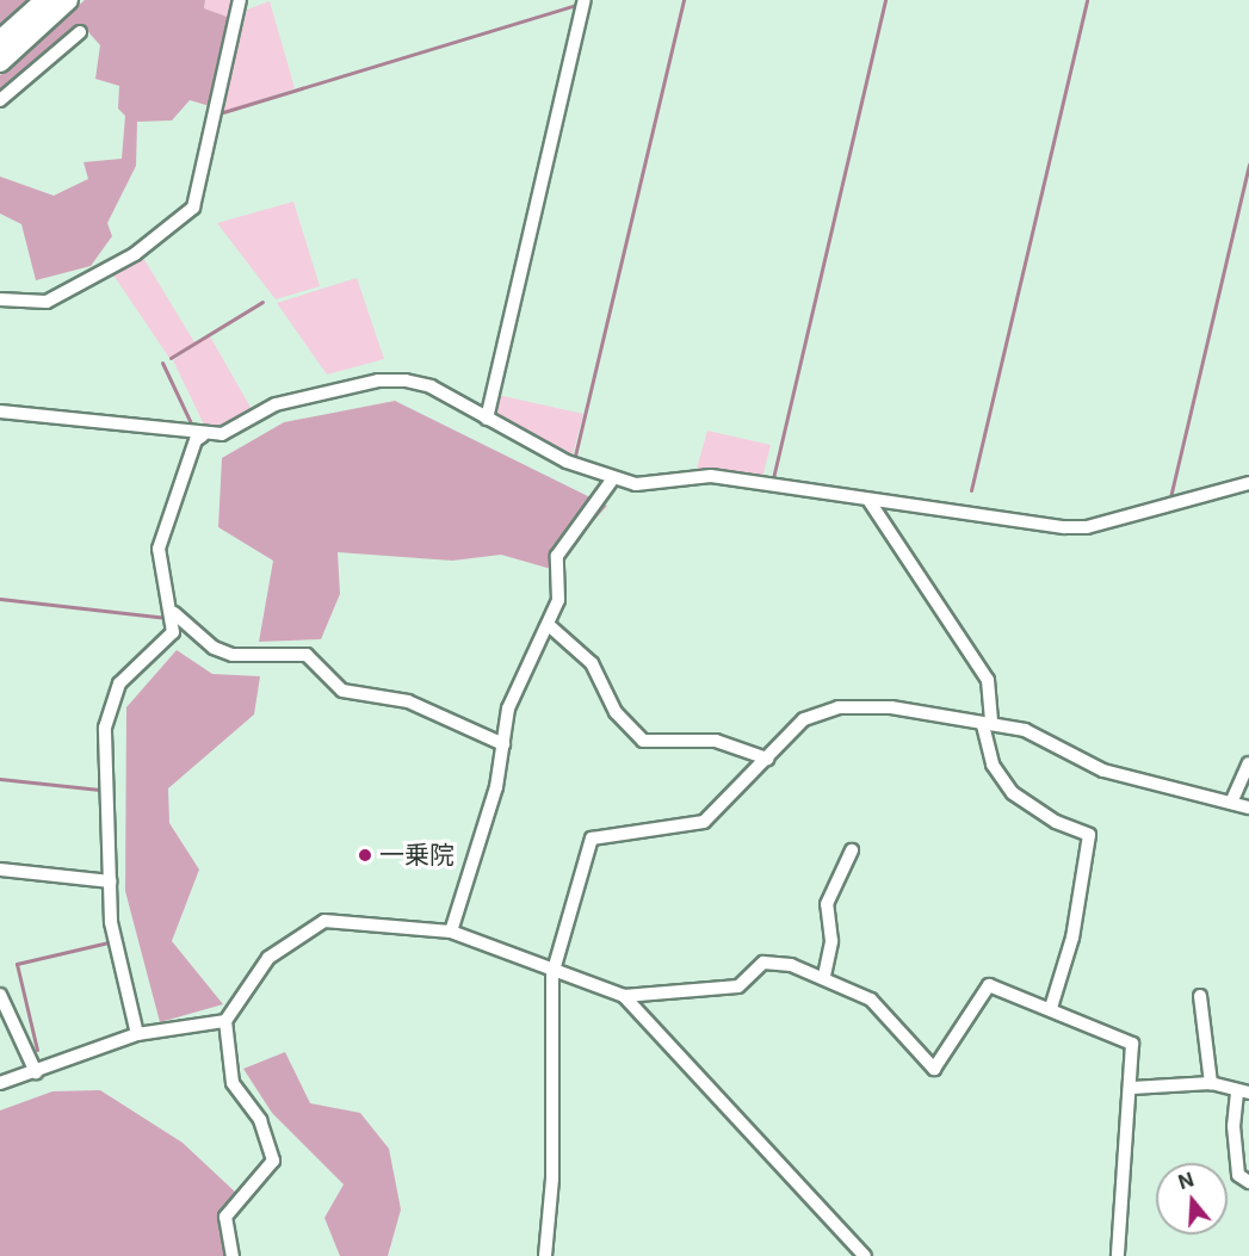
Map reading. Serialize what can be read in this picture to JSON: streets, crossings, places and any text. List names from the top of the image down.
{
  "places": ["一乗院"],
  "north": "top"
}
